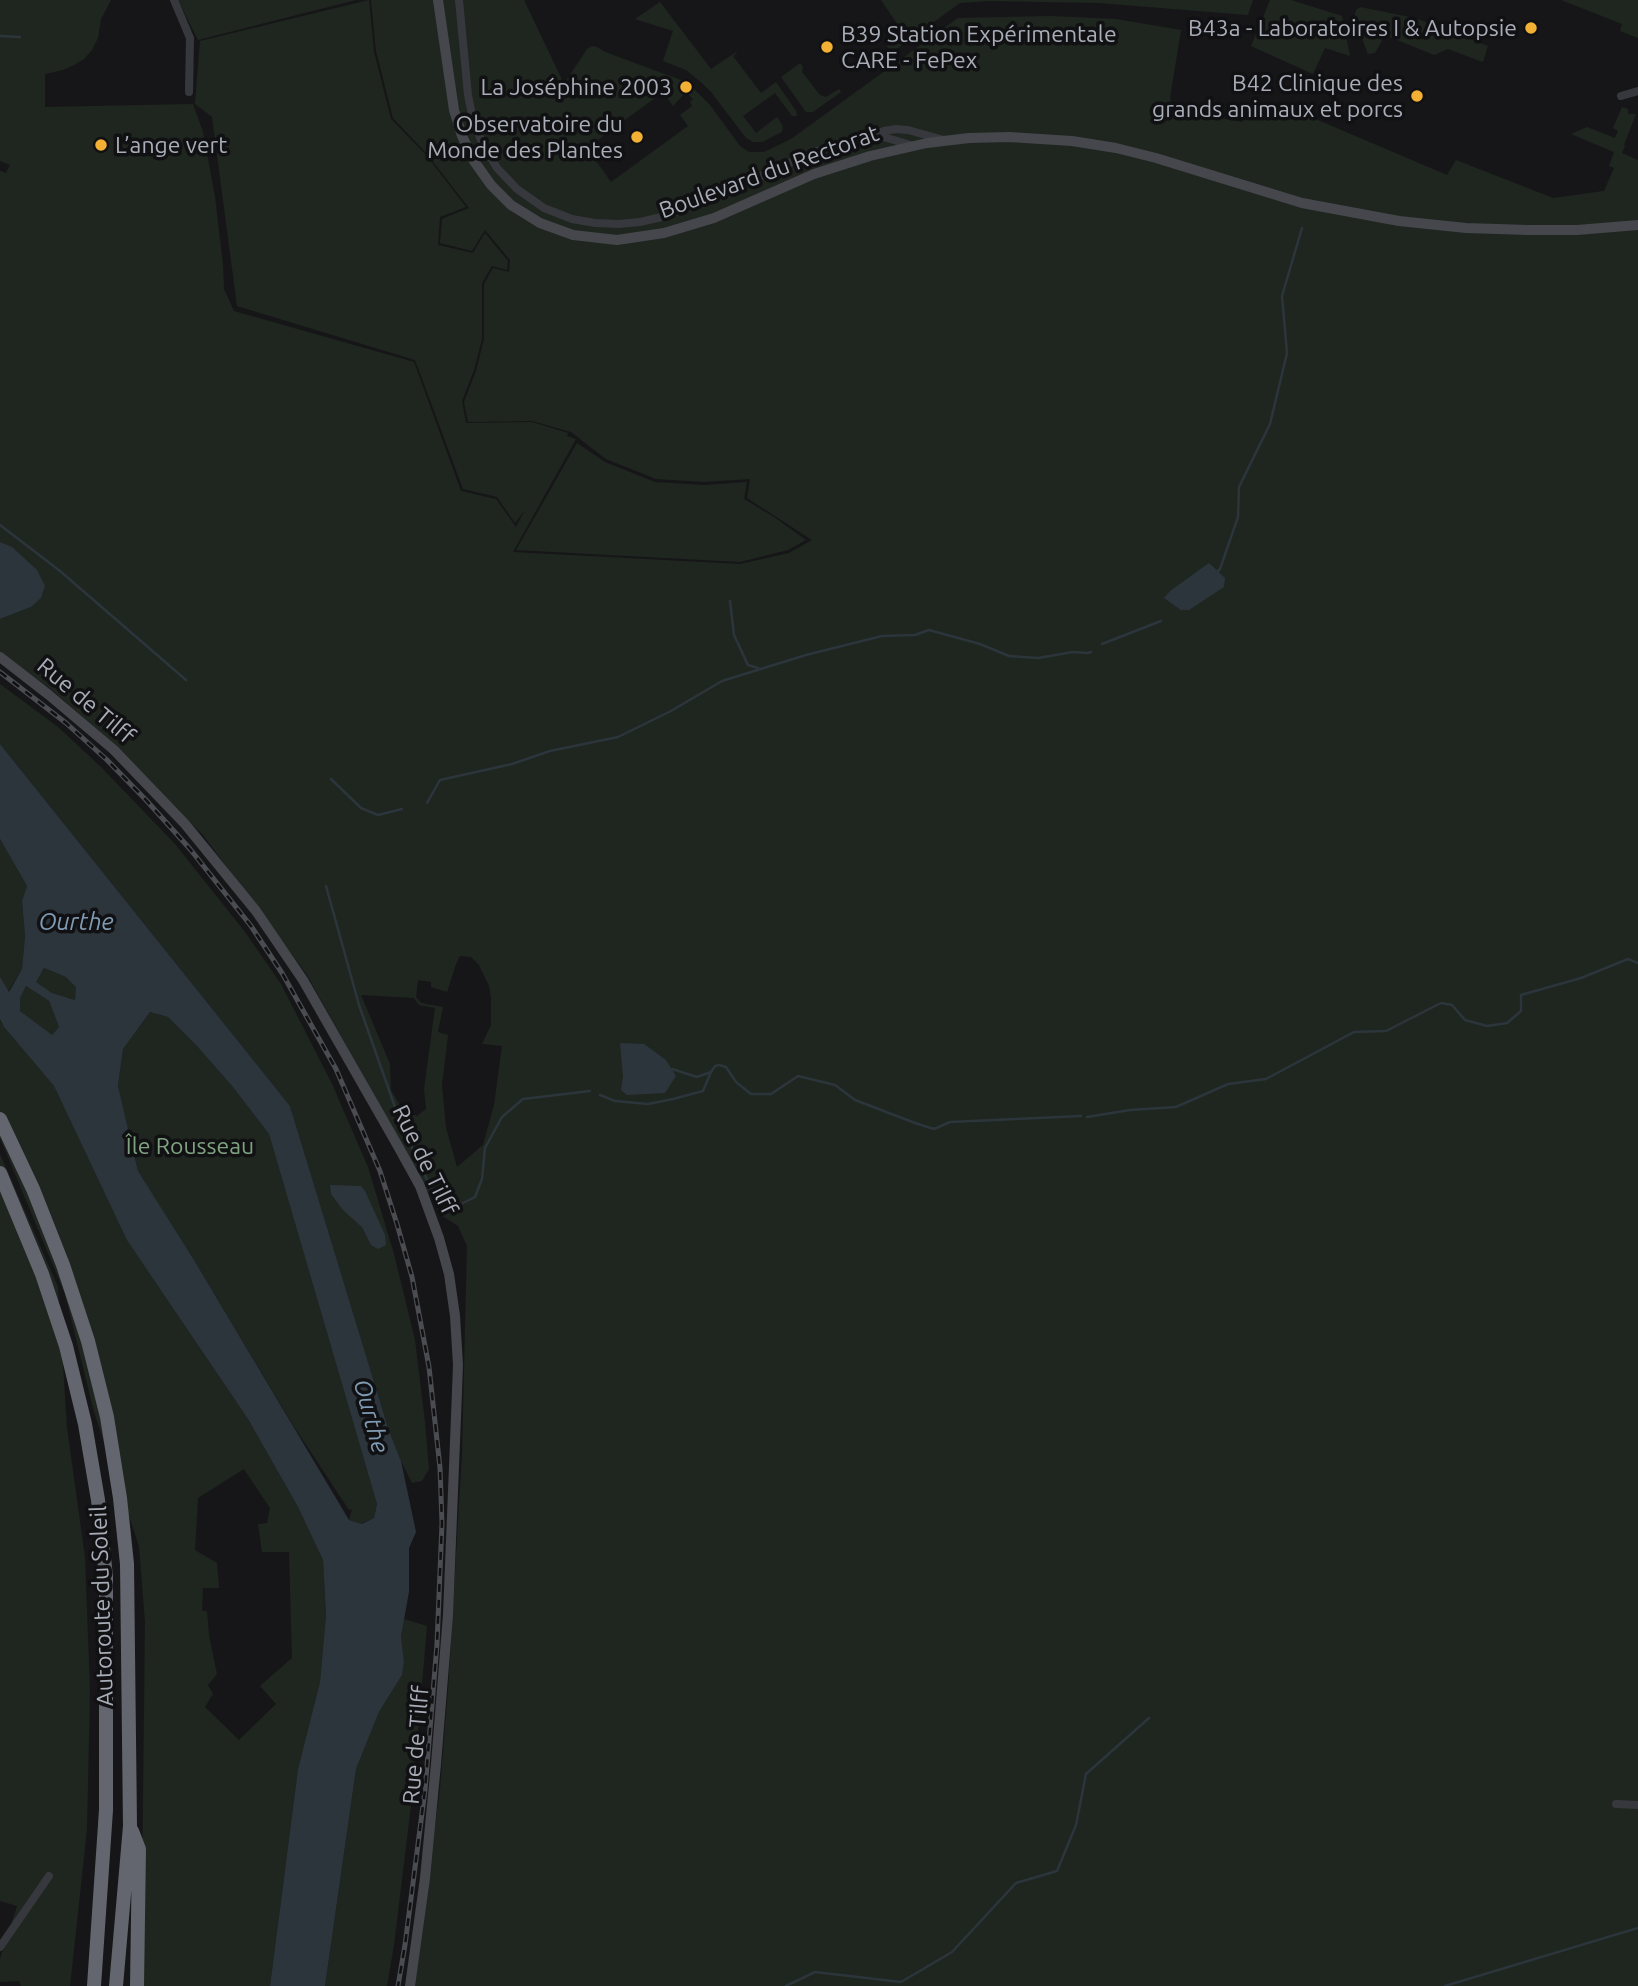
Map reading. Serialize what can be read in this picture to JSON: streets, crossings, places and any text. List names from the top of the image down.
{
  "streets": {
    "highway": ["Autoroute du Soleil"],
    "main road": ["Boulevard du Rectorat", "Rue de Tilff"]
  },
  "water": ["Ourthe"],
  "parks": ["Île Rousseau"],
  "places": [
    "B43a - Laboratoires I & Autopsie",
    "B39 Station Expérimentale CARE - FePex",
    "La Joséphine 2003",
    "B42 Clinique des grands animaux et porcs",
    "Observatoire du Monde des Plantes",
    "L’ange vert"
  ]
}
